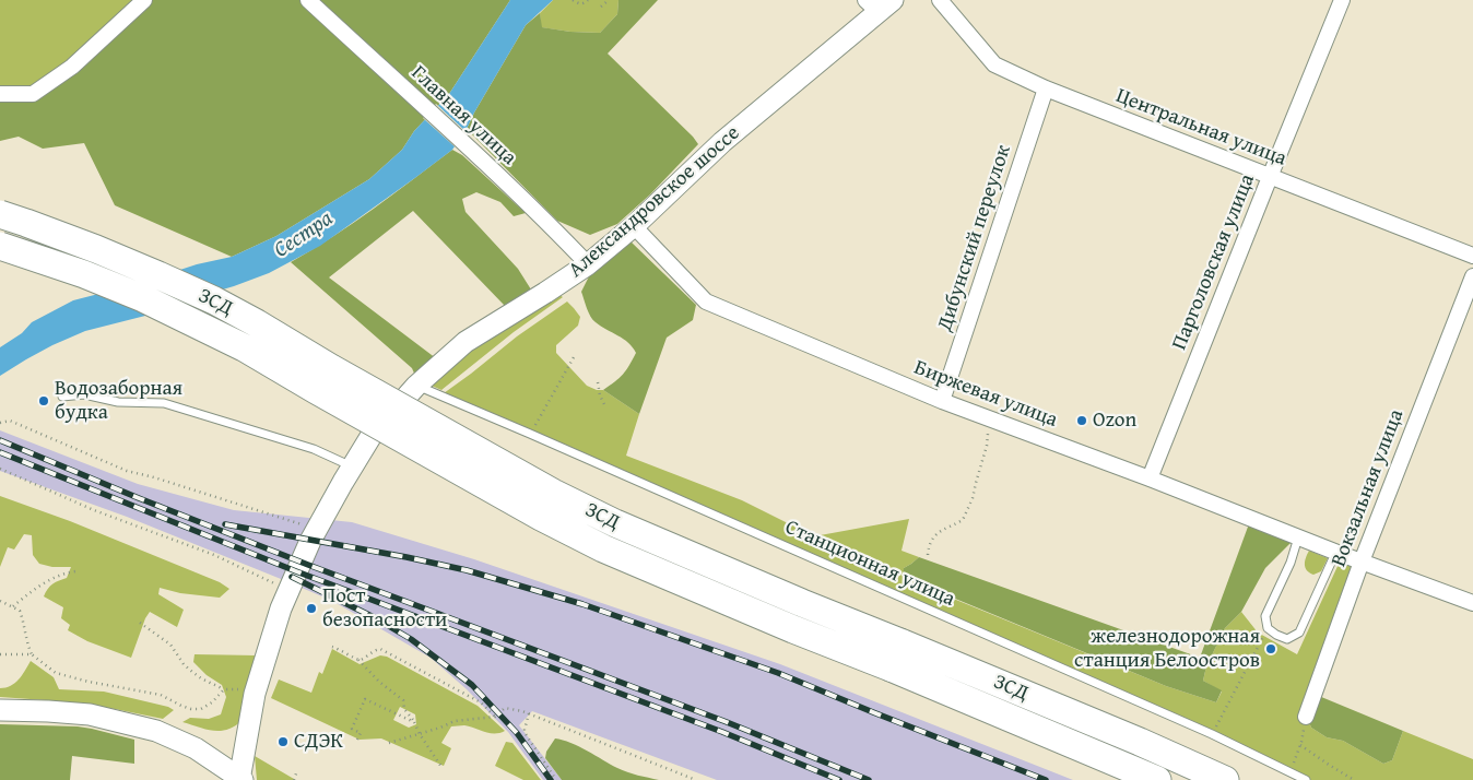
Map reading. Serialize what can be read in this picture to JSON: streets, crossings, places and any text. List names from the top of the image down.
{
  "streets": {
    "highway": ["ЗСД"],
    "street": [
      "Главная улица",
      "Центральная улица",
      "Александровское шоссе",
      "Дибунский переулок",
      "Парголовская улица",
      "Биржевая улица",
      "Вокзальная улица"
    ],
    "lane": ["Станционная улица"]
  },
  "crossings": [
    ["Главная улица", "Александровское шоссе"],
    ["Центральная улица", "Дибунский переулок"],
    ["Центральная улица", "Парголовская улица"],
    ["Александровское шоссе", "Биржевая улица"],
    ["Александровское шоссе", "Станционная улица"],
    ["Дибунский переулок", "Биржевая улица"],
    ["Парголовская улица", "Биржевая улица"],
    ["Биржевая улица", "Вокзальная улица"]
  ],
  "water": ["Сестра"],
  "places": [
    "Водозаборная будка",
    "Ozon",
    "Пост безопасности",
    "железнодорожная станция Белоостров",
    "СДЭК"
  ]
}
